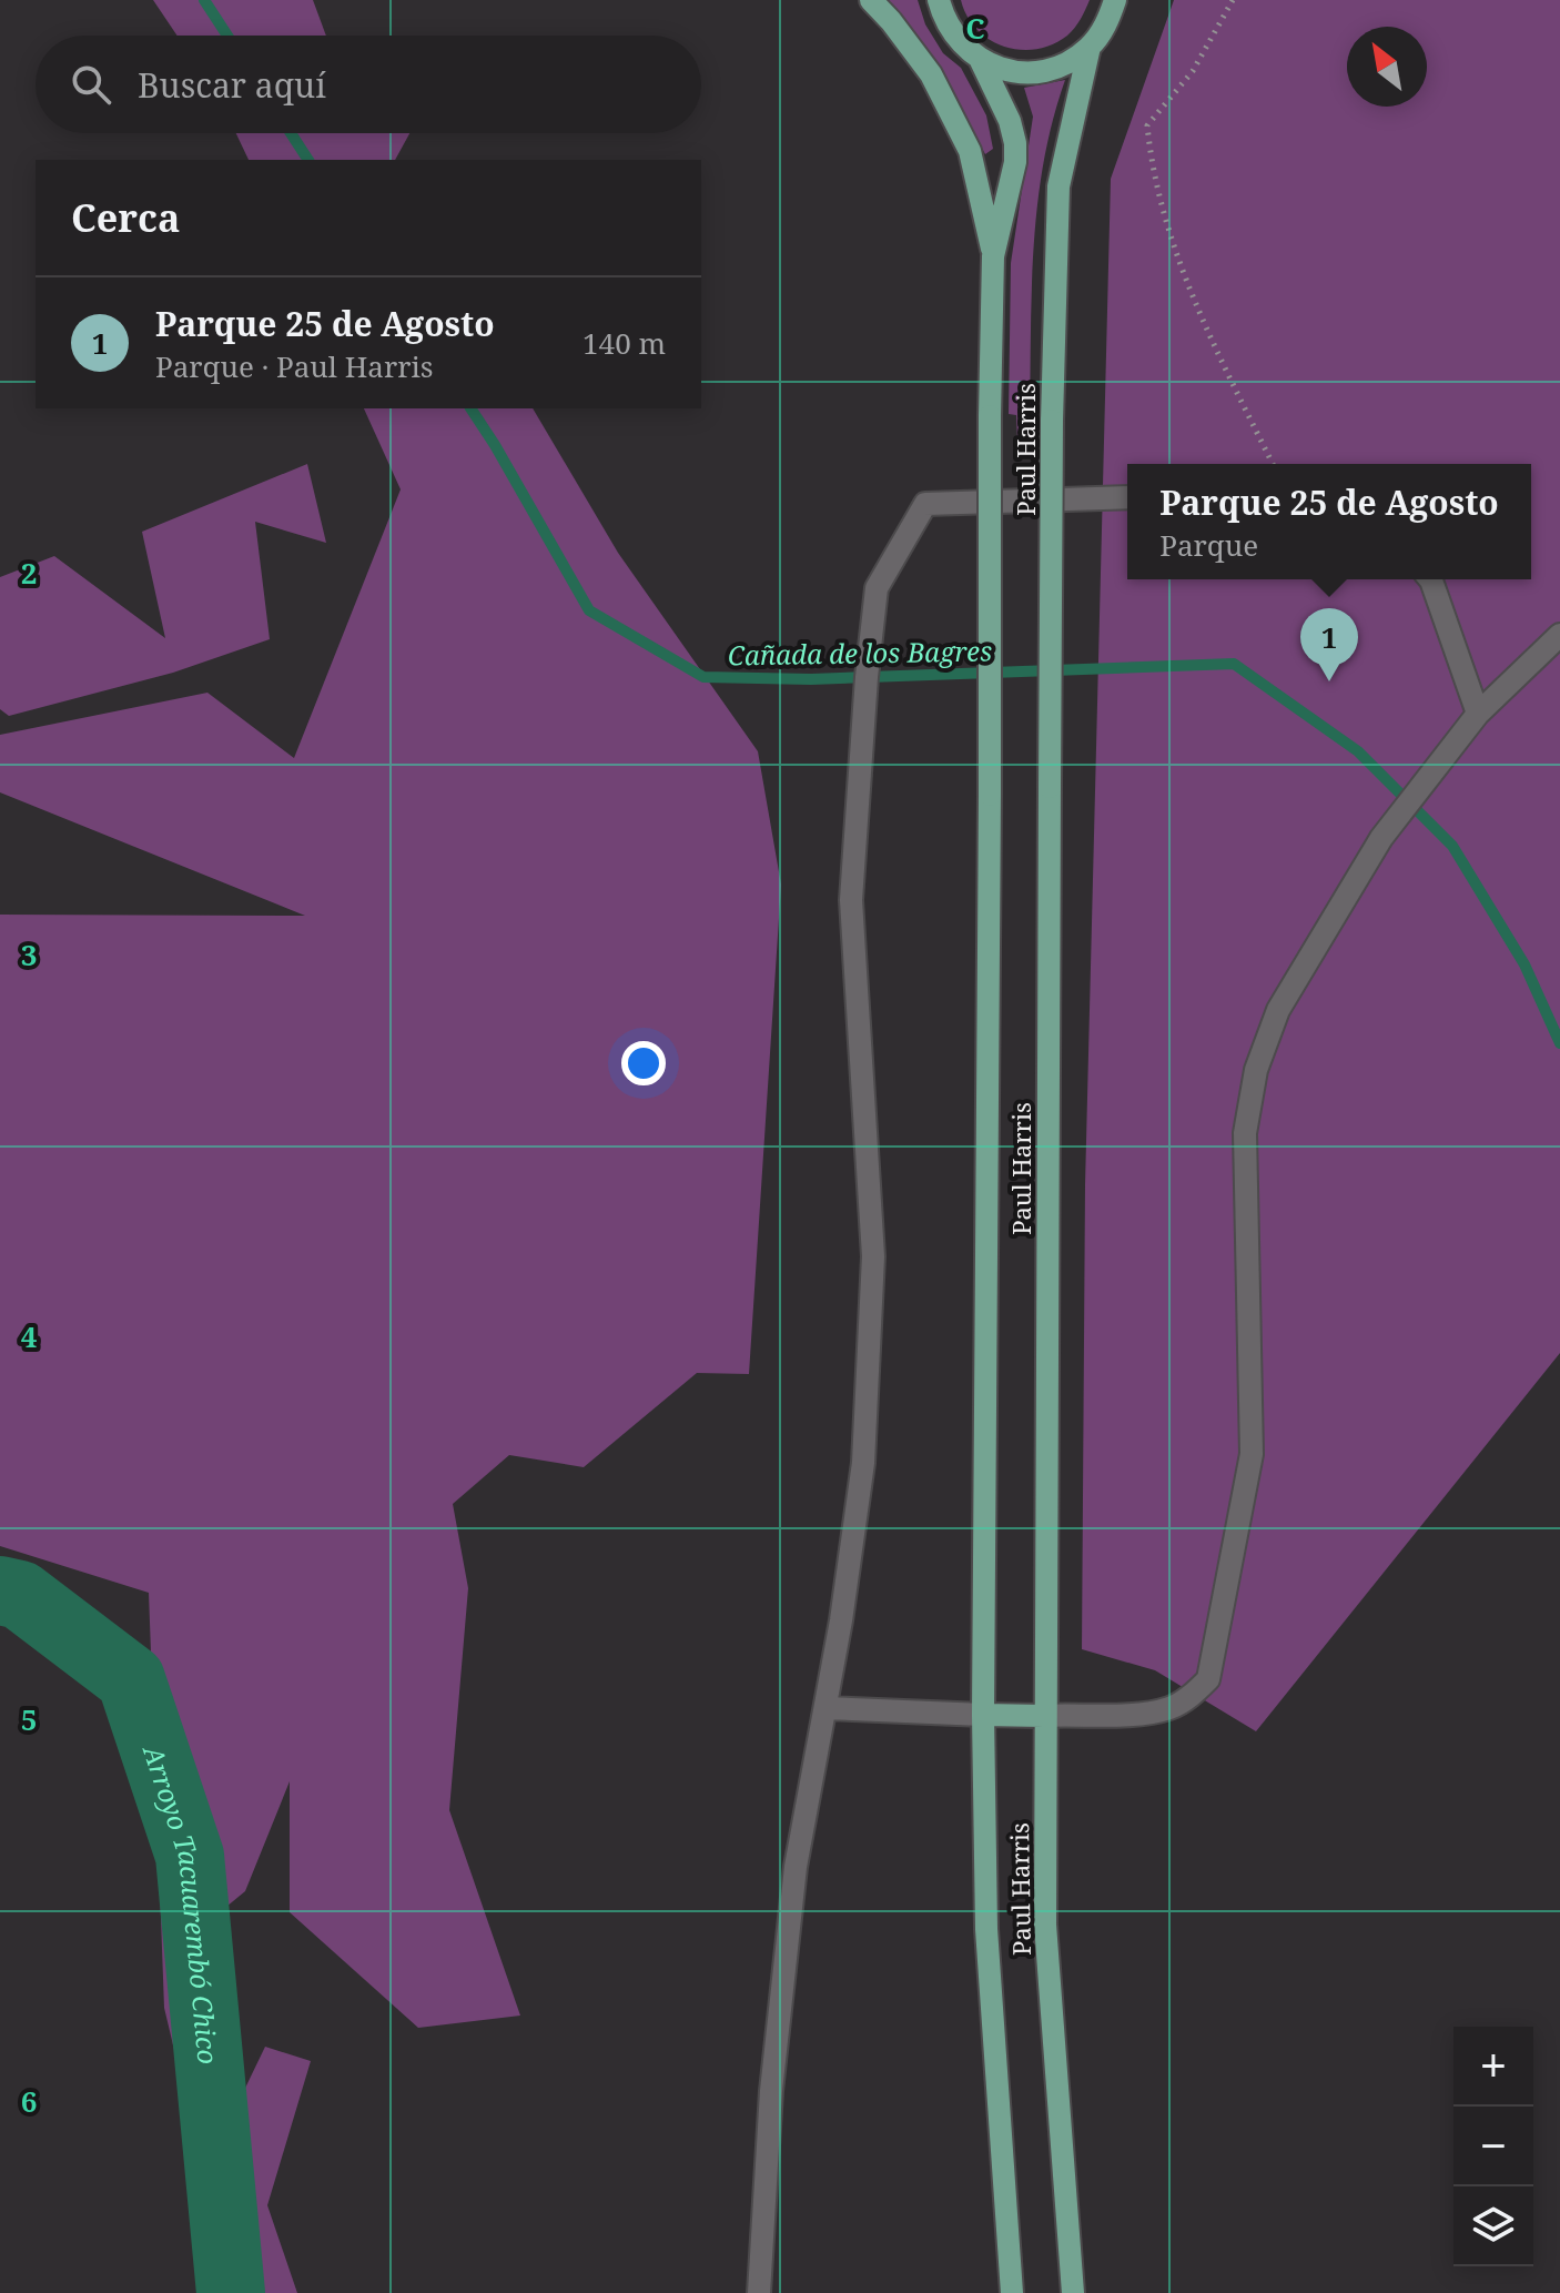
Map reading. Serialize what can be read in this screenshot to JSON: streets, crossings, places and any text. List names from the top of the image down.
{
  "streets": {
    "main road": ["Paul Harris"]
  },
  "water": ["Cañada de los Bagres", "Arroyo Tacuarembó Chico"],
  "north": "top left",
  "page": {
    "search": "Buscar aquí",
    "heading": "Cerca",
    "list": [
      {
        "mark": "1",
        "name": "Parque 25 de Agosto",
        "note": "Parque · Paul Harris",
        "value": "140 m"
      }
    ],
    "popup": ["Parque 25 de Agosto", "Parque"],
    "pins": "1",
    "map_buttons": ["+", "−"]
  },
  "grid": {
    "columns": ["C"],
    "rows": [
      "2",
      "3",
      "4",
      "5",
      "6"
    ]
  }
}
